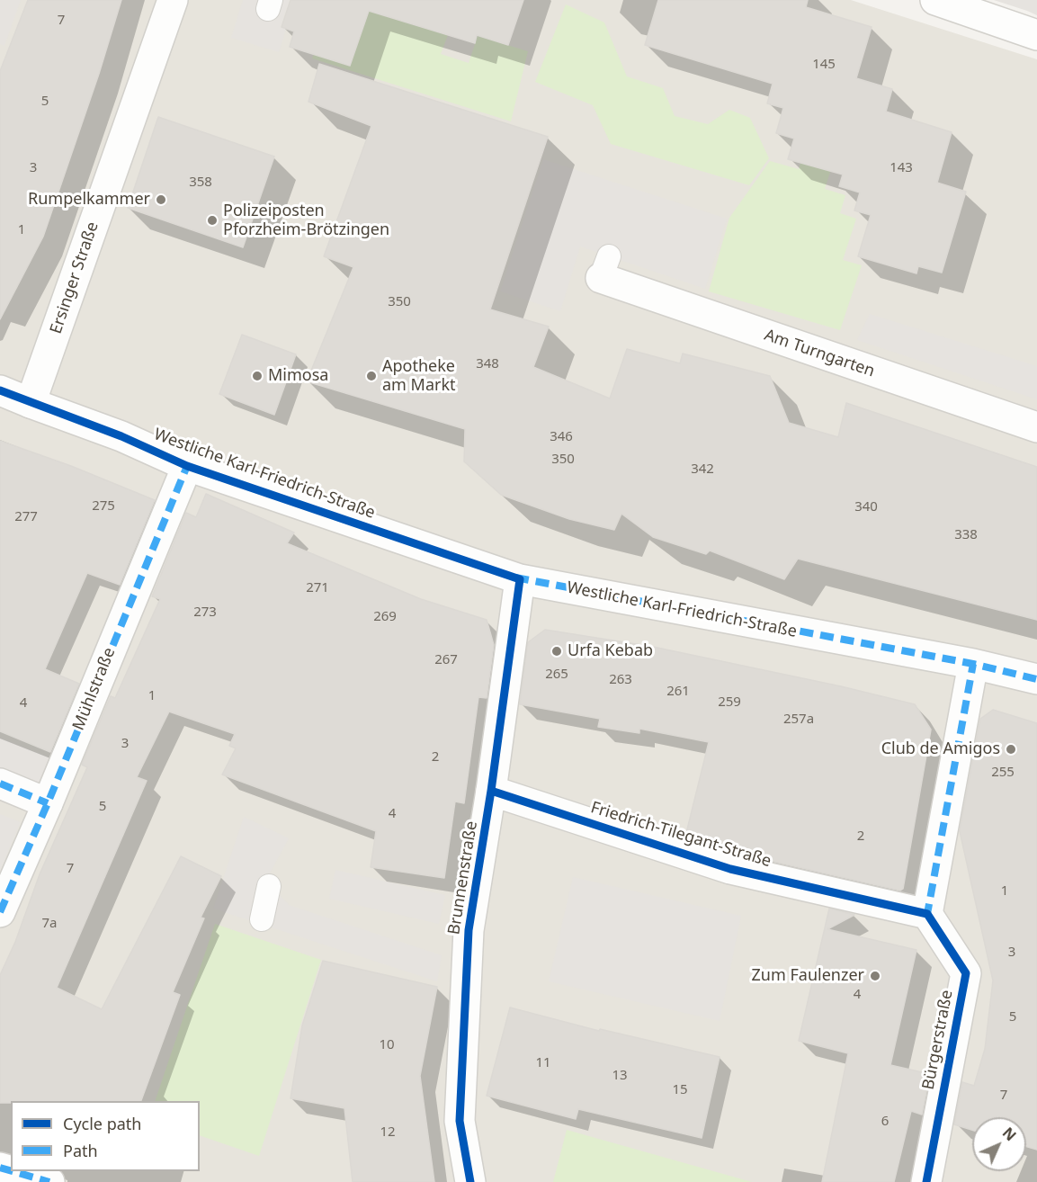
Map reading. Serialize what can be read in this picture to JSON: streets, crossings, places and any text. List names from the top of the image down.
{
  "streets": {
    "street": [
      "Ersinger Straße",
      "Am Turngarten",
      "Westliche Karl-Friedrich-Straße",
      "Mühlstraße",
      "Friedrich-Tilegant-Straße",
      "Brunnenstraße",
      "Bürgerstraße"
    ]
  },
  "crossings": [
    ["Ersinger Straße", "Westliche Karl-Friedrich-Straße"],
    ["Westliche Karl-Friedrich-Straße", "Mühlstraße"],
    ["Westliche Karl-Friedrich-Straße", "Brunnenstraße"],
    ["Friedrich-Tilegant-Straße", "Brunnenstraße"],
    ["Friedrich-Tilegant-Straße", "Bürgerstraße"]
  ],
  "places": [
    "Rumpelkammer",
    "Polizeiposten Pforzheim-Brötzingen",
    "Mimosa",
    "Apotheke am Markt",
    "Urfa Kebab",
    "Club de Amigos",
    "Zum Faulenzer"
  ],
  "house_numbers": [
    "7",
    "145",
    "5",
    "3",
    "143",
    "358",
    "1",
    "350",
    "348",
    "346",
    "350",
    "342",
    "275",
    "340",
    "277",
    "338",
    "271",
    "273",
    "269",
    "267",
    "265",
    "263",
    "261",
    "1",
    "259",
    "4",
    "257a",
    "3",
    "2",
    "255",
    "5",
    "4",
    "2",
    "7",
    "1",
    "7a",
    "3",
    "4",
    "5",
    "10",
    "11",
    "13",
    "15",
    "7",
    "6",
    "12"
  ],
  "legend": ["Cycle path", "Path"],
  "north": "top right"
}
